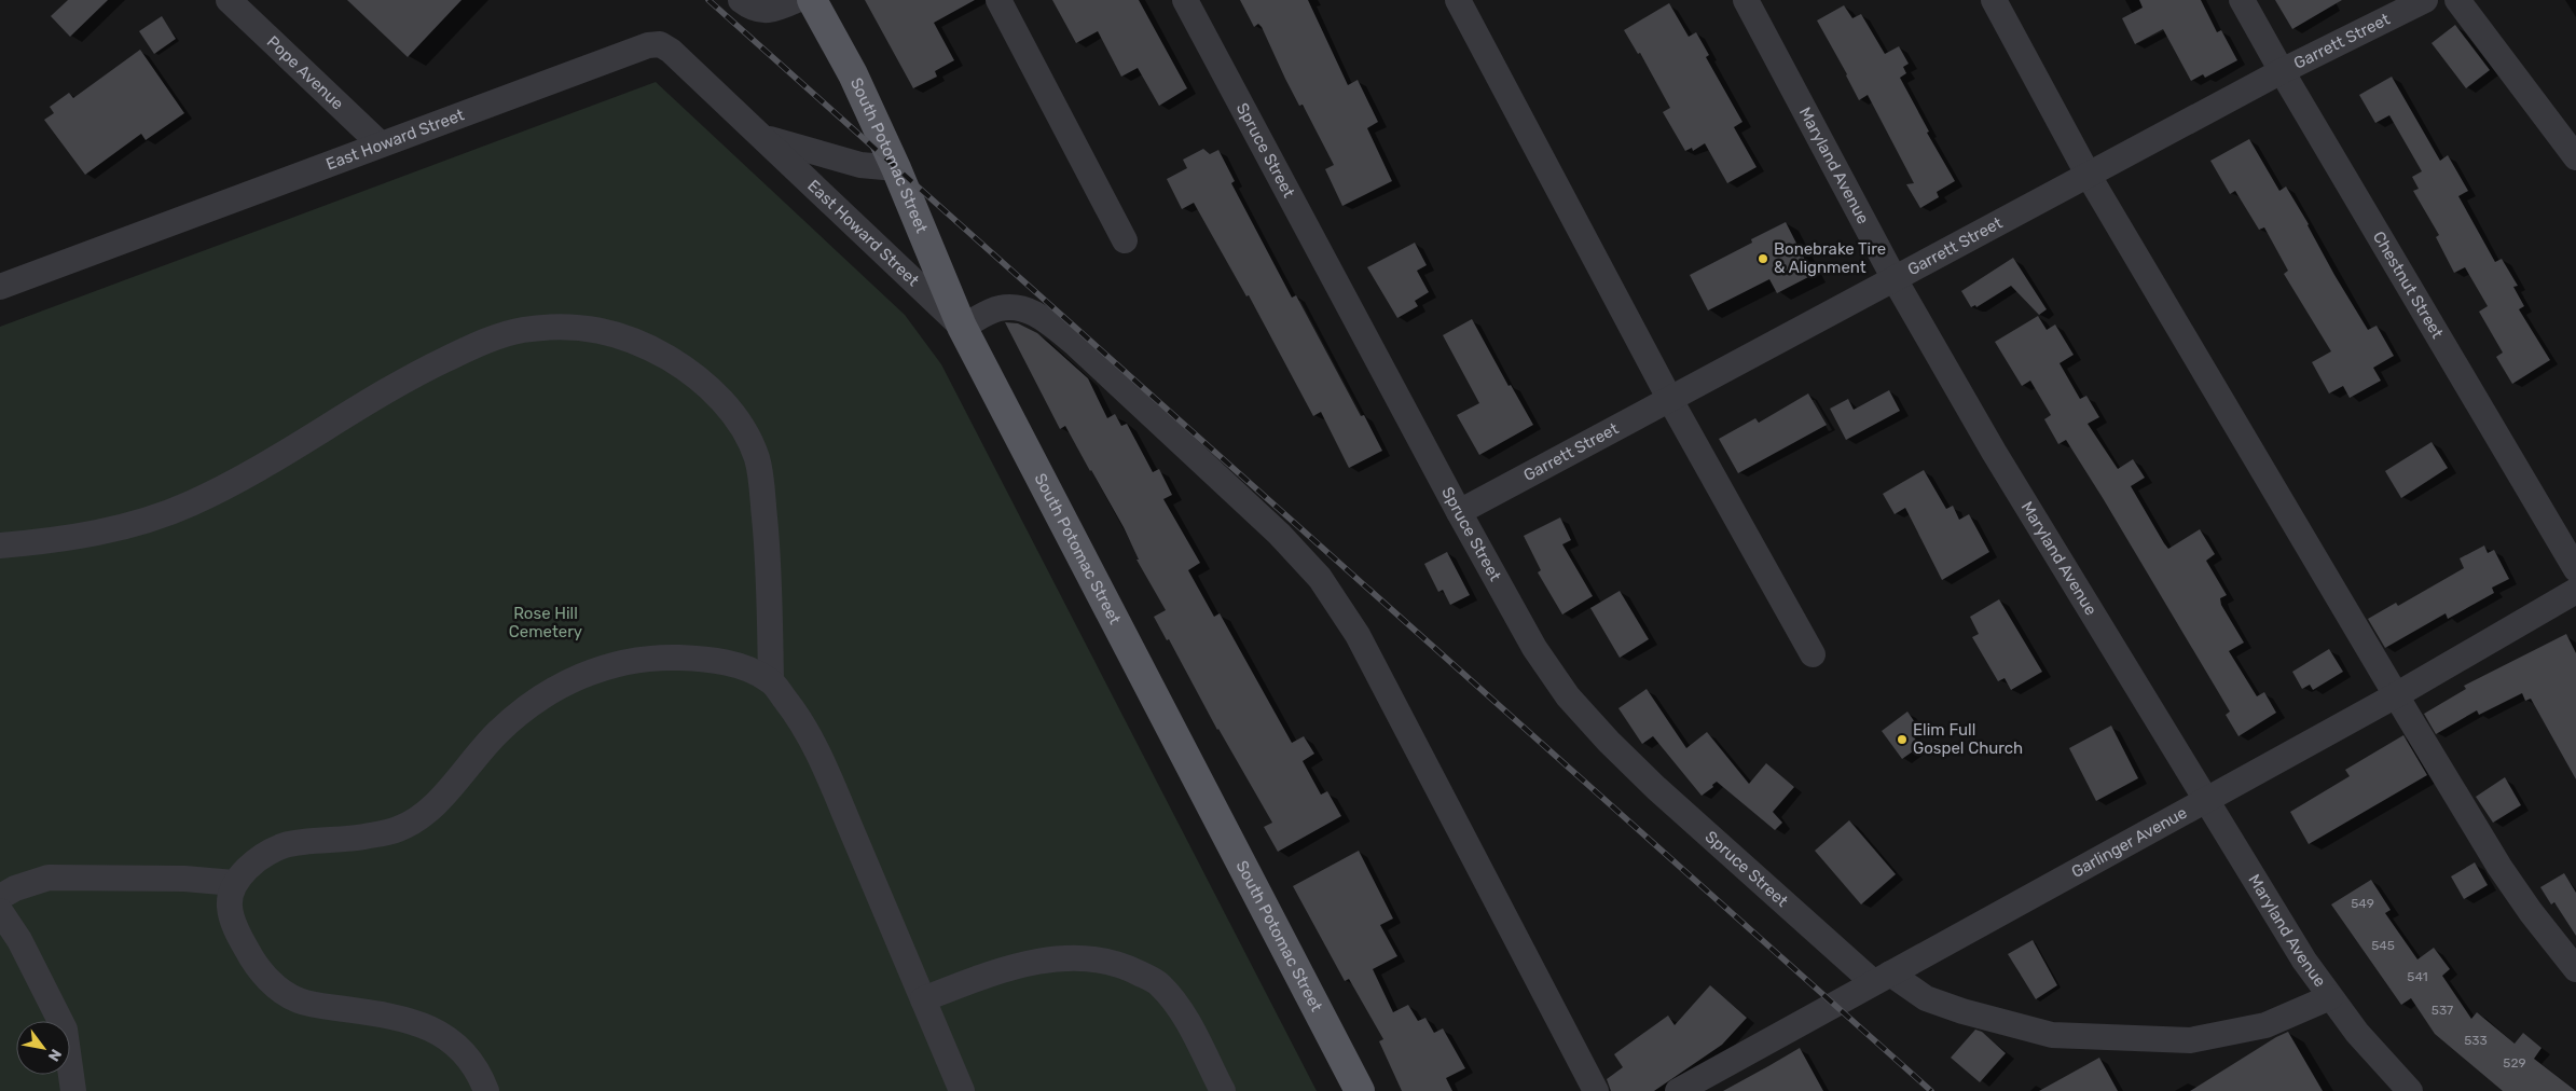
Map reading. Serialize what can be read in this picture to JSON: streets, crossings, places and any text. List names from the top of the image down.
{
  "streets": {
    "main road": ["South Potomac Street"],
    "street": [
      "Garrett Street",
      "Pope Avenue",
      "East Howard Street",
      "Spruce Street",
      "Maryland Avenue",
      "Chestnut Street",
      "Garlinger Avenue"
    ]
  },
  "crossings": [
    ["Garrett Street", "Spruce Street"],
    ["Garrett Street", "Maryland Avenue"],
    ["Garrett Street", "Chestnut Street"],
    ["Pope Avenue", "East Howard Street"],
    ["East Howard Street", "South Potomac Street"],
    ["Spruce Street", "Maryland Avenue"],
    ["Spruce Street", "Garlinger Avenue"],
    ["Maryland Avenue", "Garlinger Avenue"]
  ],
  "parks": ["Rose Hill Cemetery"],
  "places": ["Bonebrake Tire & Alignment", "Elim Full Gospel Church"],
  "house_numbers": [
    "549",
    "545",
    "541",
    "537",
    "533",
    "529"
  ],
  "north": "bottom right"
}
